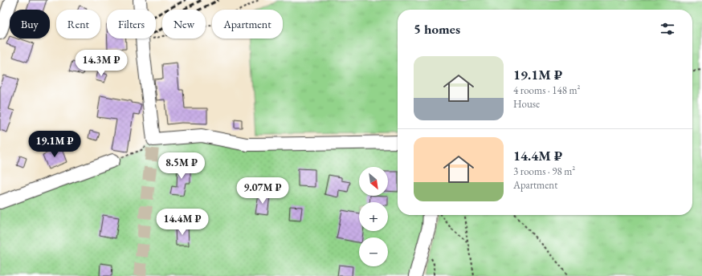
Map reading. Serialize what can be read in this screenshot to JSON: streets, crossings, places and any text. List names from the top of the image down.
{
  "north": "bottom right",
  "page": {
    "chip": [
      "Buy",
      "Rent",
      "Filters",
      "New",
      "Apartment"
    ],
    "heading": "5 homes",
    "list": [
      {
        "name": "19.1M ₽",
        "note": "4 rooms · 148 m² · House"
      },
      {
        "name": "14.4M ₽",
        "note": "3 rooms · 98 m² · Apartment"
      }
    ],
    "price": [
      "14.3M ₽",
      "19.1M ₽",
      "8.5M ₽",
      "9.07M ₽",
      "14.4M ₽"
    ],
    "map_buttons": ["+", "−"]
  }
}
